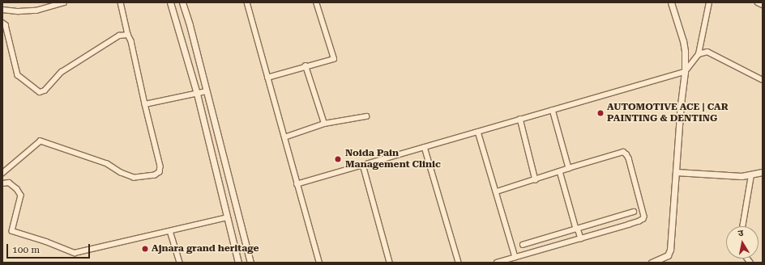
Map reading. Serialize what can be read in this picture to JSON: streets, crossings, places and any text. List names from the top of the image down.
{
  "places": ["AUTOMOTIVE ACE | CAR PAINTING & DENTING", "Noida Pain Management Clinic", "Ajnara grand heritage"],
  "scale_bar": "100 m",
  "north": "top"
}
